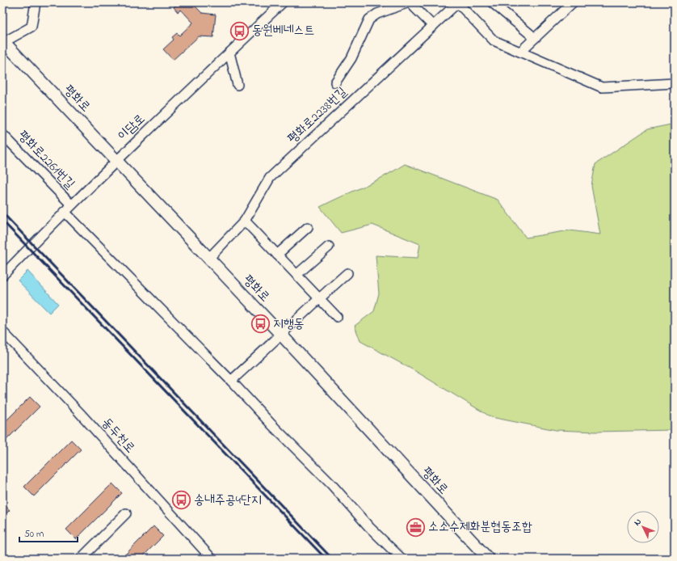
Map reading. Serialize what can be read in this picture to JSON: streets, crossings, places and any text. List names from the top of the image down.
{
  "streets": {
    "main road": ["평화로"],
    "street": [
      "평화로2238번길",
      "이담로",
      "평화로2261번길",
      "동두천로"
    ]
  },
  "crossings": [
    ["평화로", "평화로2238번길"],
    ["평화로", "이담로"],
    ["이담로", "평화로2261번길"]
  ],
  "places": {
    "bus stop": ["동원베네스트", "지행동", "송내주공4단지"],
    "office": ["소소수제화분협동조합"]
  },
  "scale_bar": "50 m",
  "north": "top left"
}
